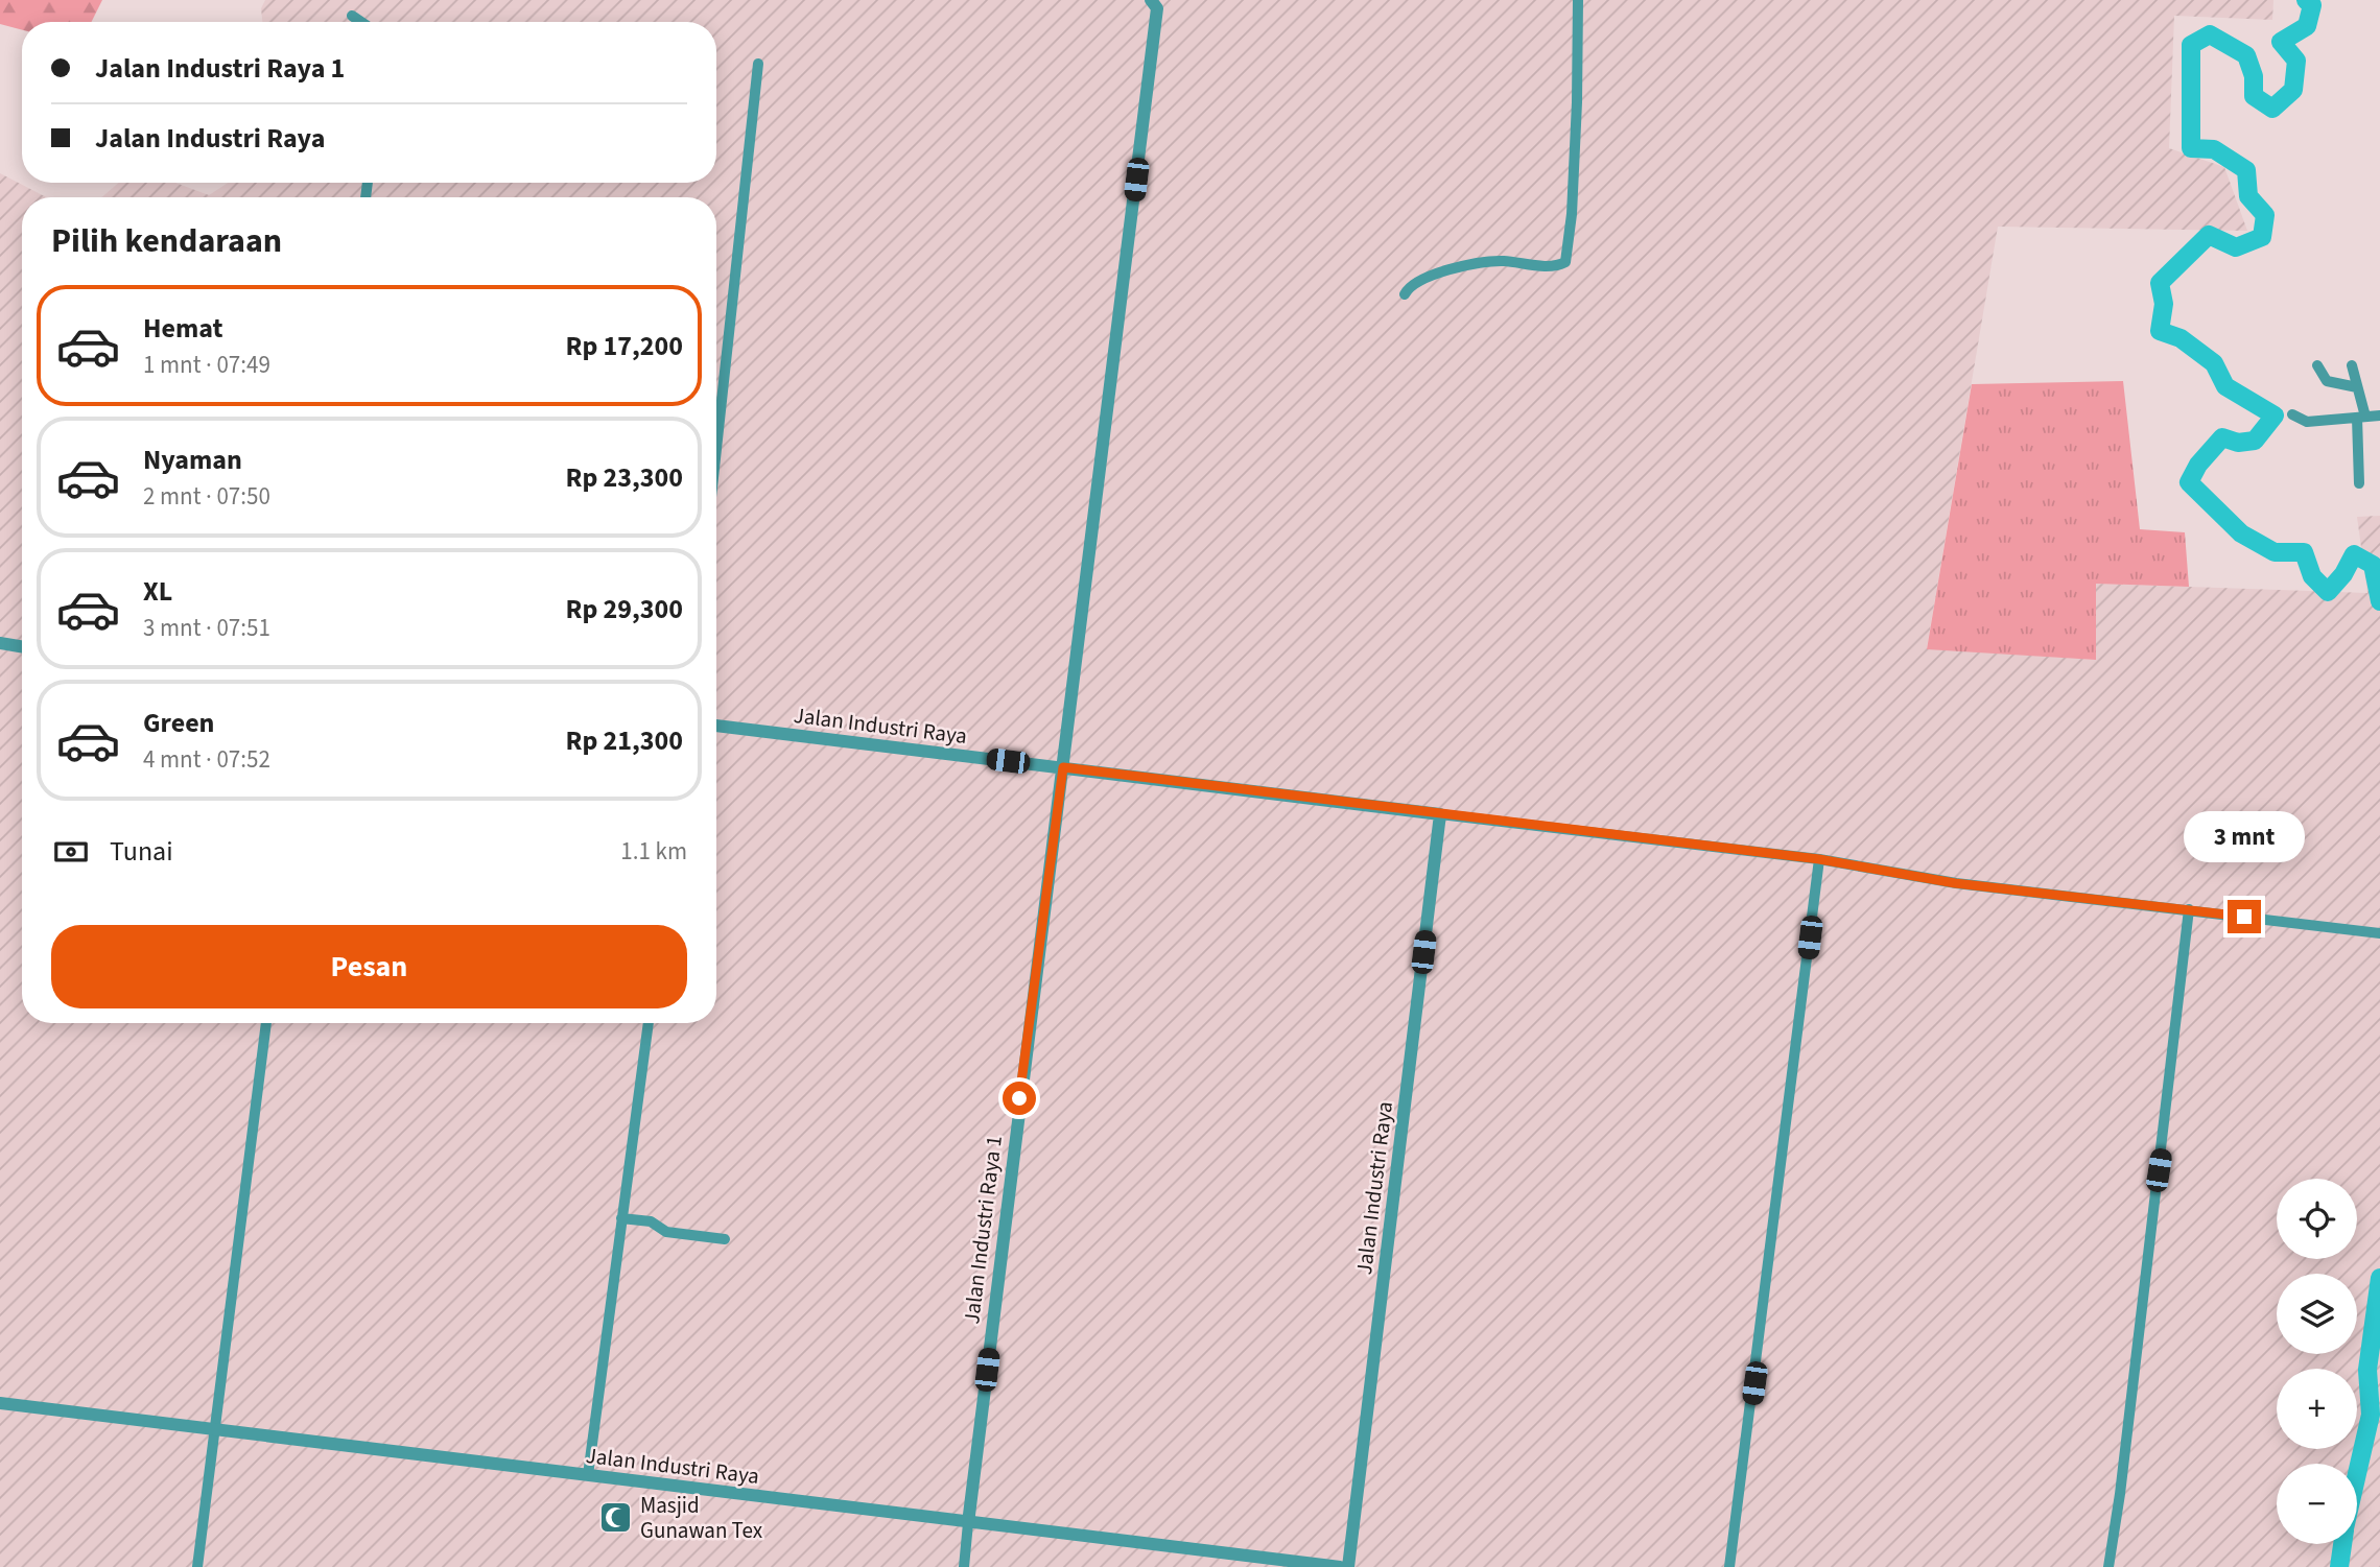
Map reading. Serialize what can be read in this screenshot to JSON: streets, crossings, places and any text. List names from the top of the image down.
{
  "streets": {
    "street": ["Jalan Industri Raya", "Jalan Industri Raya 1"]
  },
  "crossings": [
    ["Jalan Industri Raya", "Jalan Industri Raya 1"]
  ],
  "places": {
    "mosque": ["Masjid Gunawan Tex"]
  },
  "page": {
    "banner": ["Jalan Industri Raya 1", "Jalan Industri Raya"],
    "heading": "Pilih kendaraan",
    "list": [
      {
        "name": "Hemat",
        "note": "1 mnt · 07:49",
        "value": "Rp 17,200"
      },
      {
        "name": "Nyaman",
        "note": "2 mnt · 07:50",
        "value": "Rp 23,300"
      },
      {
        "name": "XL",
        "note": "3 mnt · 07:51",
        "value": "Rp 29,300"
      },
      {
        "name": "Green",
        "note": "4 mnt · 07:52",
        "value": "Rp 21,300"
      }
    ],
    "bubble": "3 mnt",
    "pay": ["Tunai", "1.1 km"],
    "buttons": "Pesan",
    "map_buttons": ["+", "−"]
  }
}
